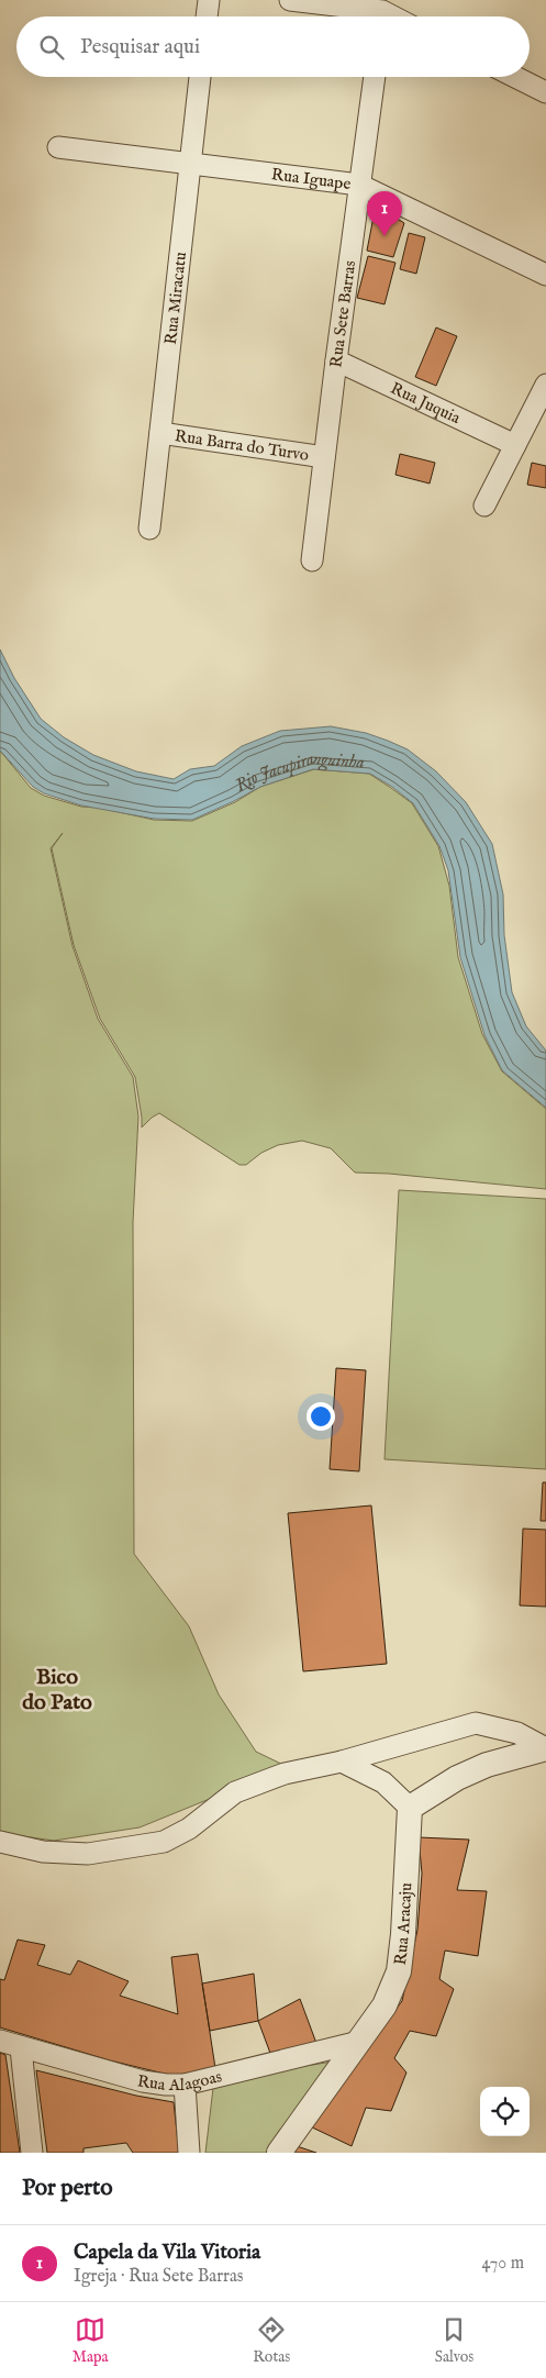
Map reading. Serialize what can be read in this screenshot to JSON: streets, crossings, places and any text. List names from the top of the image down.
{
  "streets": {
    "street": [
      "Rua Iguape",
      "Rua Miracatu",
      "Rua Sete Barras",
      "Rua Juquia",
      "Rua Barra do Turvo",
      "Rua Aracaju",
      "Rua Alagoas"
    ]
  },
  "crossings": [
    ["Rua Iguape", "Rua Miracatu"],
    ["Rua Iguape", "Rua Sete Barras"],
    ["Rua Miracatu", "Rua Barra do Turvo"],
    ["Rua Sete Barras", "Rua Juquia"],
    ["Rua Sete Barras", "Rua Barra do Turvo"],
    ["Rua Aracaju", "Rua Alagoas"]
  ],
  "districts": ["Bico do Pato"],
  "water": ["Rio Jacupiranguinha"],
  "page": {
    "search": "Pesquisar aqui",
    "pins": "1",
    "heading": "Por perto",
    "list": [
      {
        "mark": "1",
        "name": "Capela da Vila Vitoria",
        "note": "Igreja · Rua Sete Barras",
        "value": "470 m"
      }
    ],
    "nav": ["Mapa", "Rotas", "Salvos"]
  }
}
